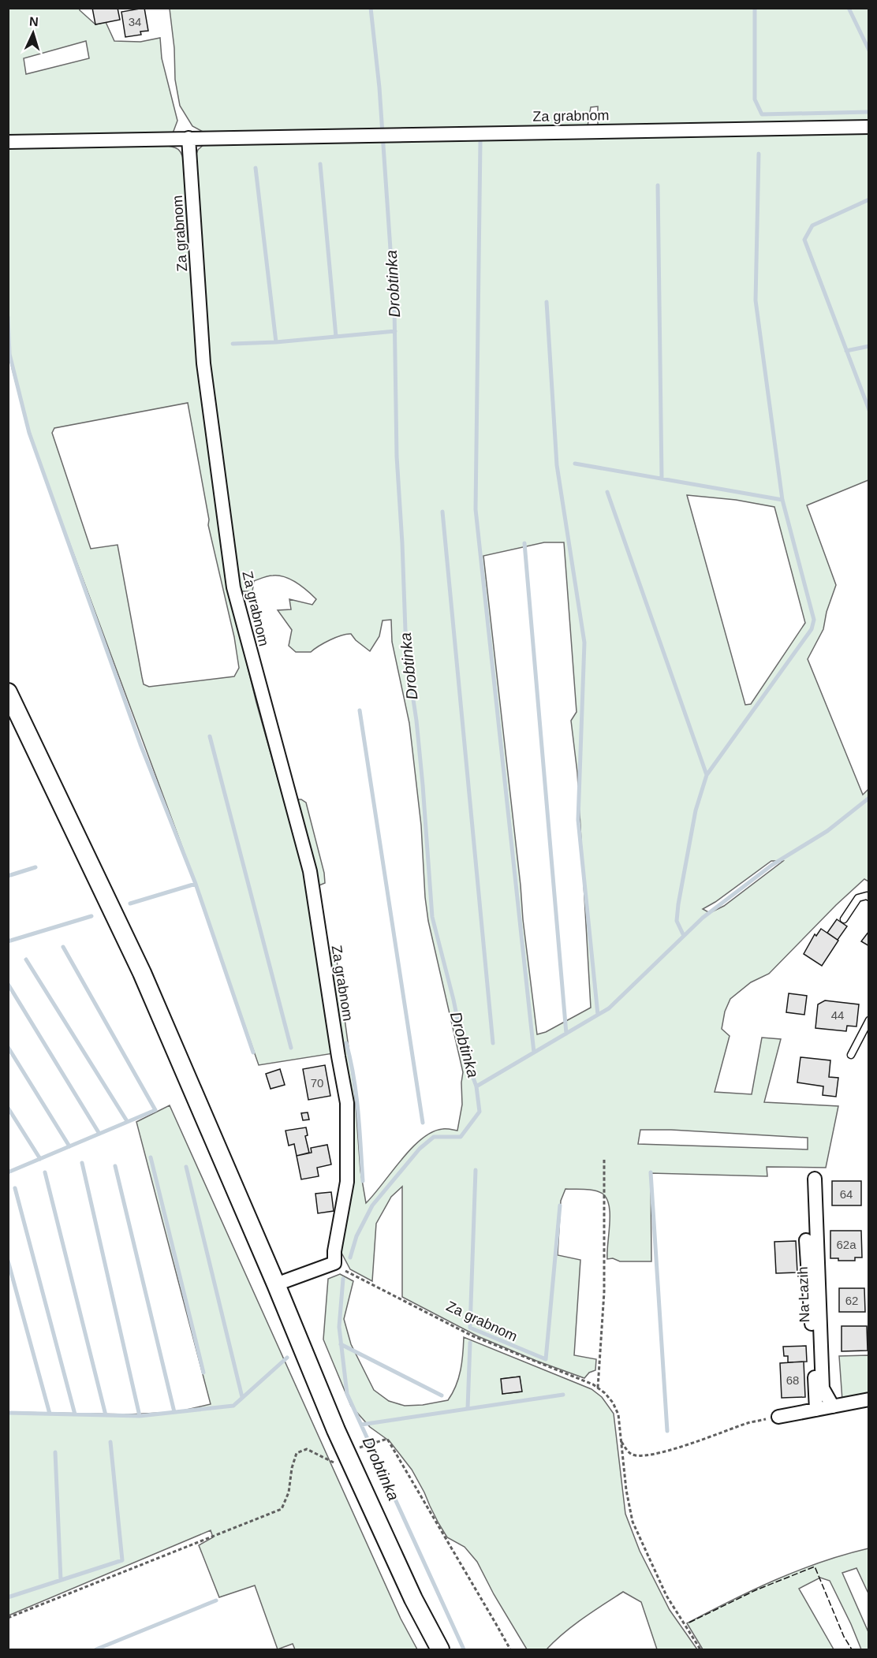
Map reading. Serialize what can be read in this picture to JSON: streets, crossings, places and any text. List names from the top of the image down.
{
  "streets": {
    "street": ["Za grabnom", "Na Lazih"]
  },
  "water": ["Drobtinka"],
  "house_numbers": [
    "34",
    "44",
    "70",
    "64",
    "62a",
    "62",
    "68"
  ],
  "north": "top"
}
